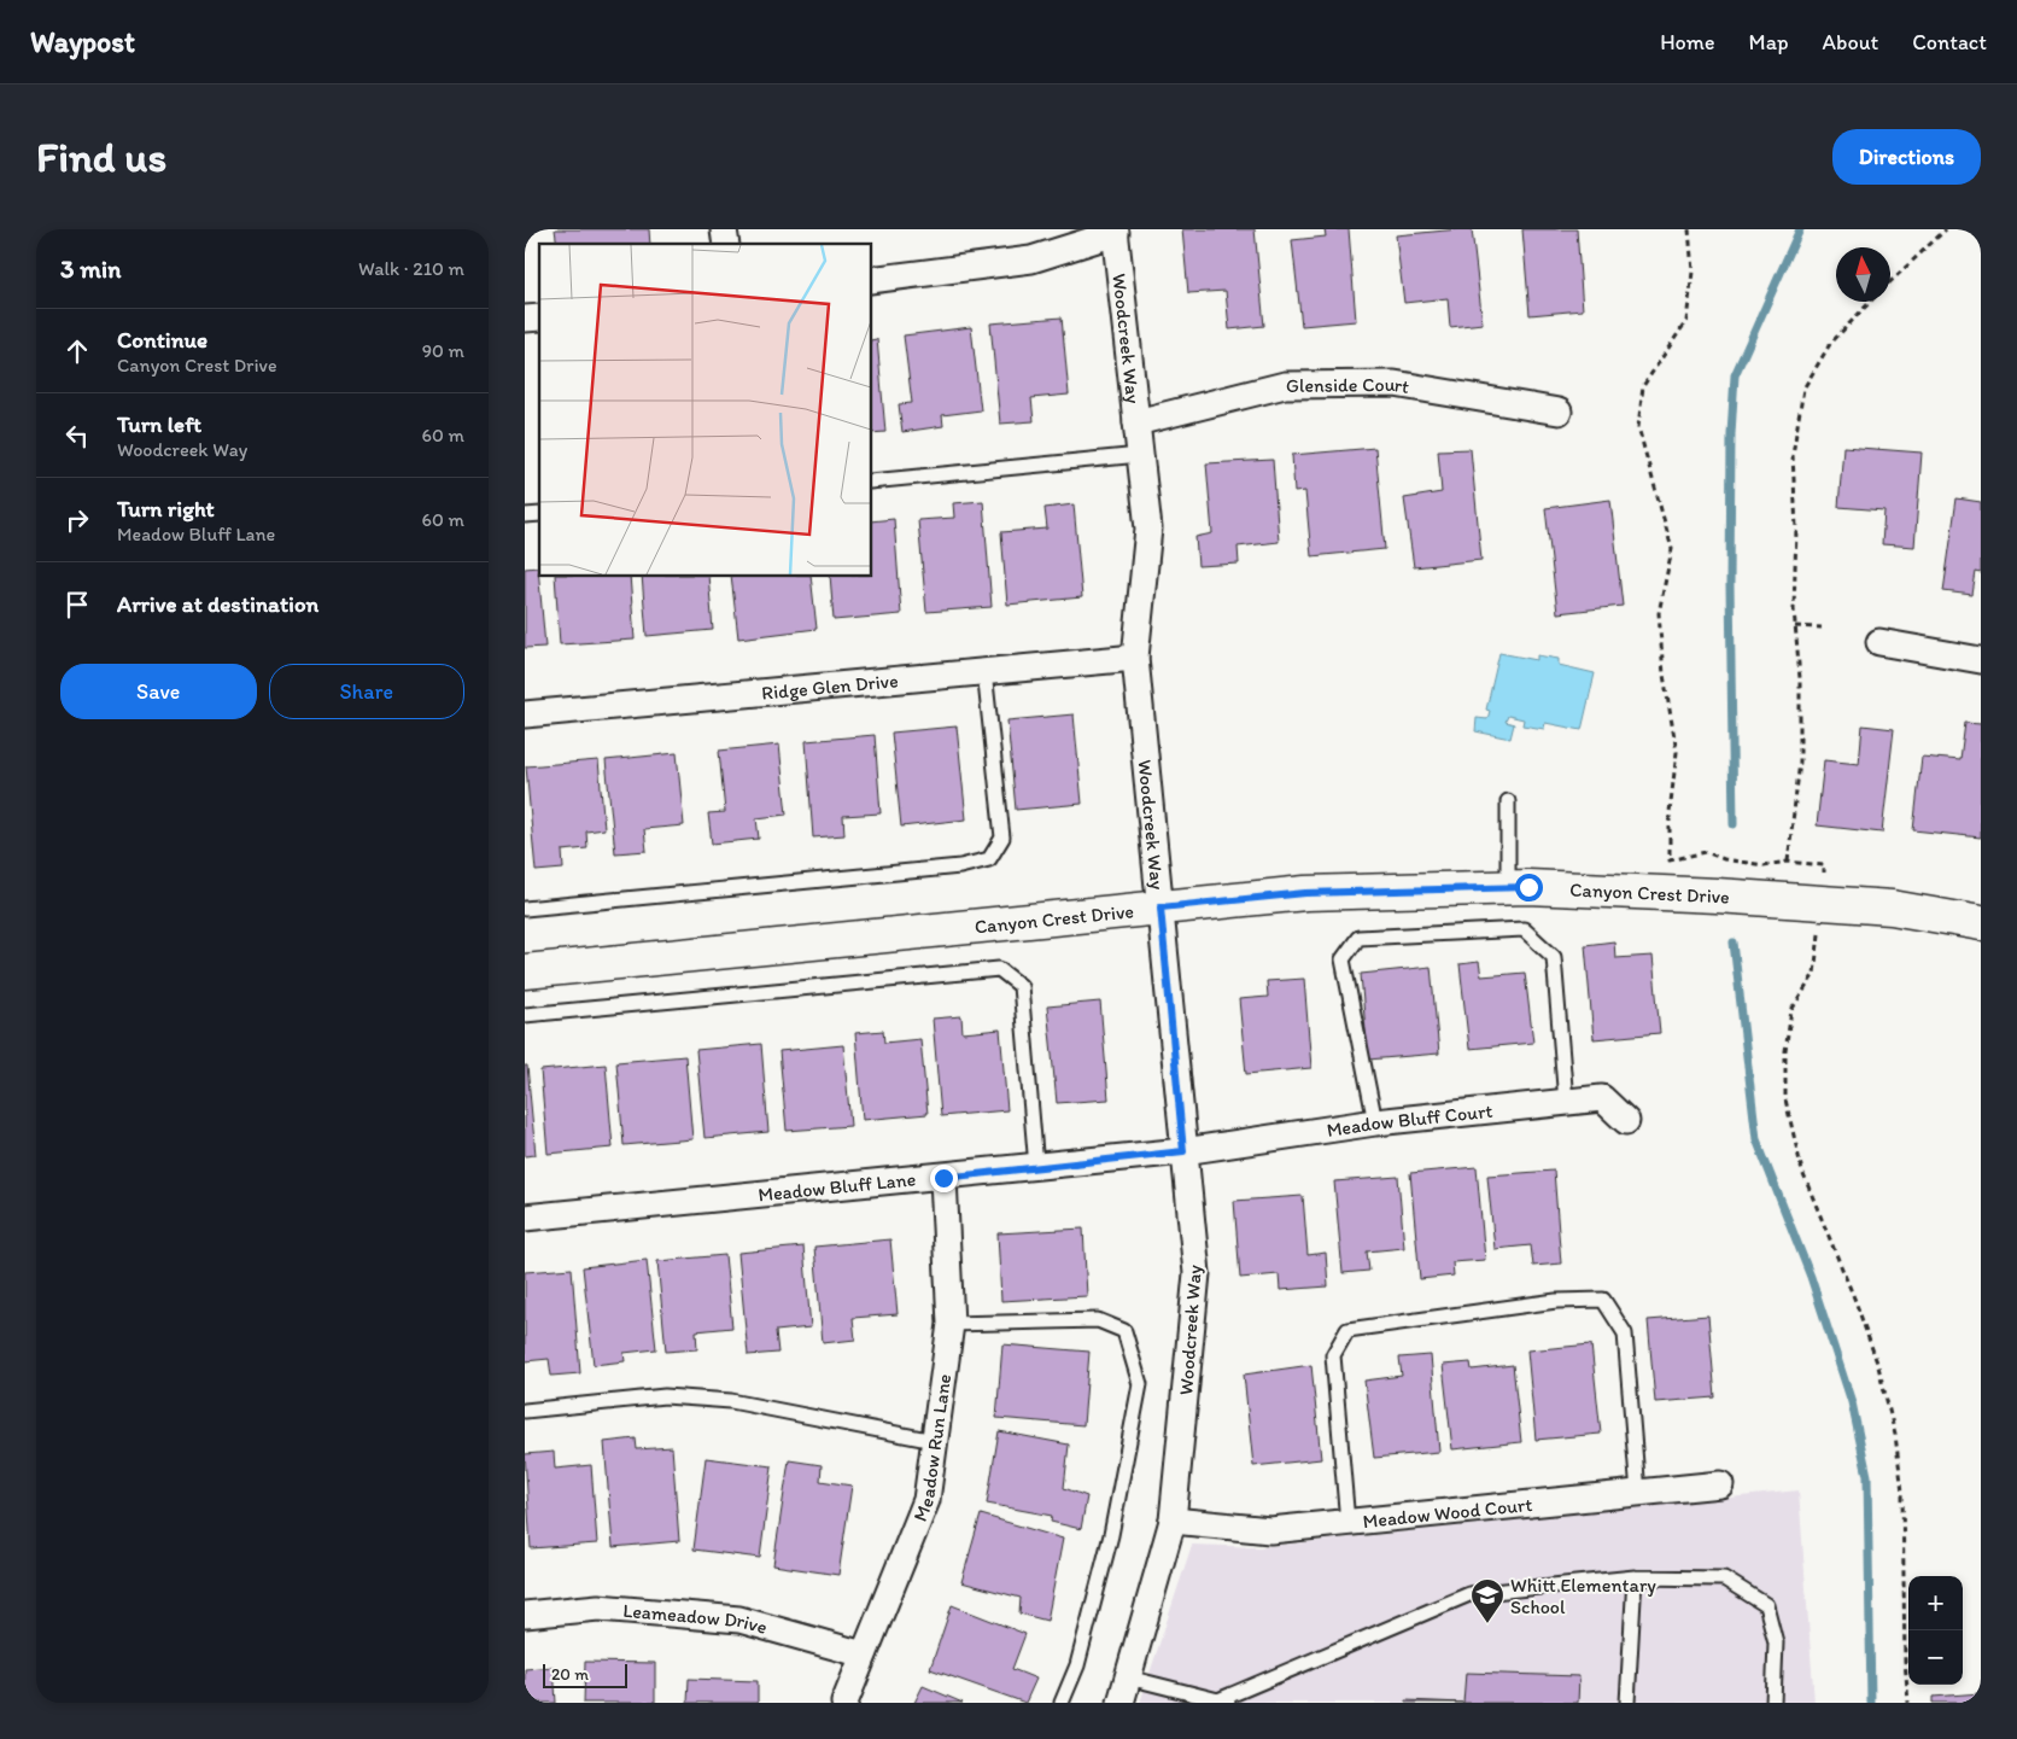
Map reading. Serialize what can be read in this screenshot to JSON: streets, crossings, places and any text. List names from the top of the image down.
{
  "streets": {
    "street": [
      "Woodcreek Way",
      "Glenside Court",
      "Ridge Glen Drive",
      "Canyon Crest Drive",
      "Meadow Bluff Court",
      "Meadow Bluff Lane",
      "Meadow Run Lane",
      "Meadow Wood Court",
      "Leameadow Drive"
    ]
  },
  "crossings": [
    ["Woodcreek Way", "Glenside Court"],
    ["Woodcreek Way", "Ridge Glen Drive"],
    ["Woodcreek Way", "Canyon Crest Drive"],
    ["Woodcreek Way", "Meadow Bluff Court"],
    ["Woodcreek Way", "Meadow Bluff Lane"],
    ["Woodcreek Way", "Meadow Wood Court"],
    ["Meadow Bluff Court", "Meadow Bluff Lane"],
    ["Meadow Bluff Lane", "Meadow Run Lane"],
    ["Meadow Run Lane", "Leameadow Drive"]
  ],
  "places": {
    "school or university": ["Whitt Elementary School"]
  },
  "scale_bar": "20 m",
  "north": "top",
  "page": {
    "header": "Waypost",
    "nav": [
      "Home",
      "Map",
      "About",
      "Contact"
    ],
    "buttons": [
      "Directions",
      ["Save", "Share"]
    ],
    "title": "Find us",
    "heading": ["3 min", "Walk · 210 m"],
    "list": [
      ["Continue", "Canyon Crest Drive", "90 m"],
      ["Turn left", "Woodcreek Way", "60 m"],
      ["Turn right", "Meadow Bluff Lane", "60 m"],
      "Arrive at destination"
    ],
    "map_buttons": ["+", "−"],
    "scale": "20 m"
  }
}
